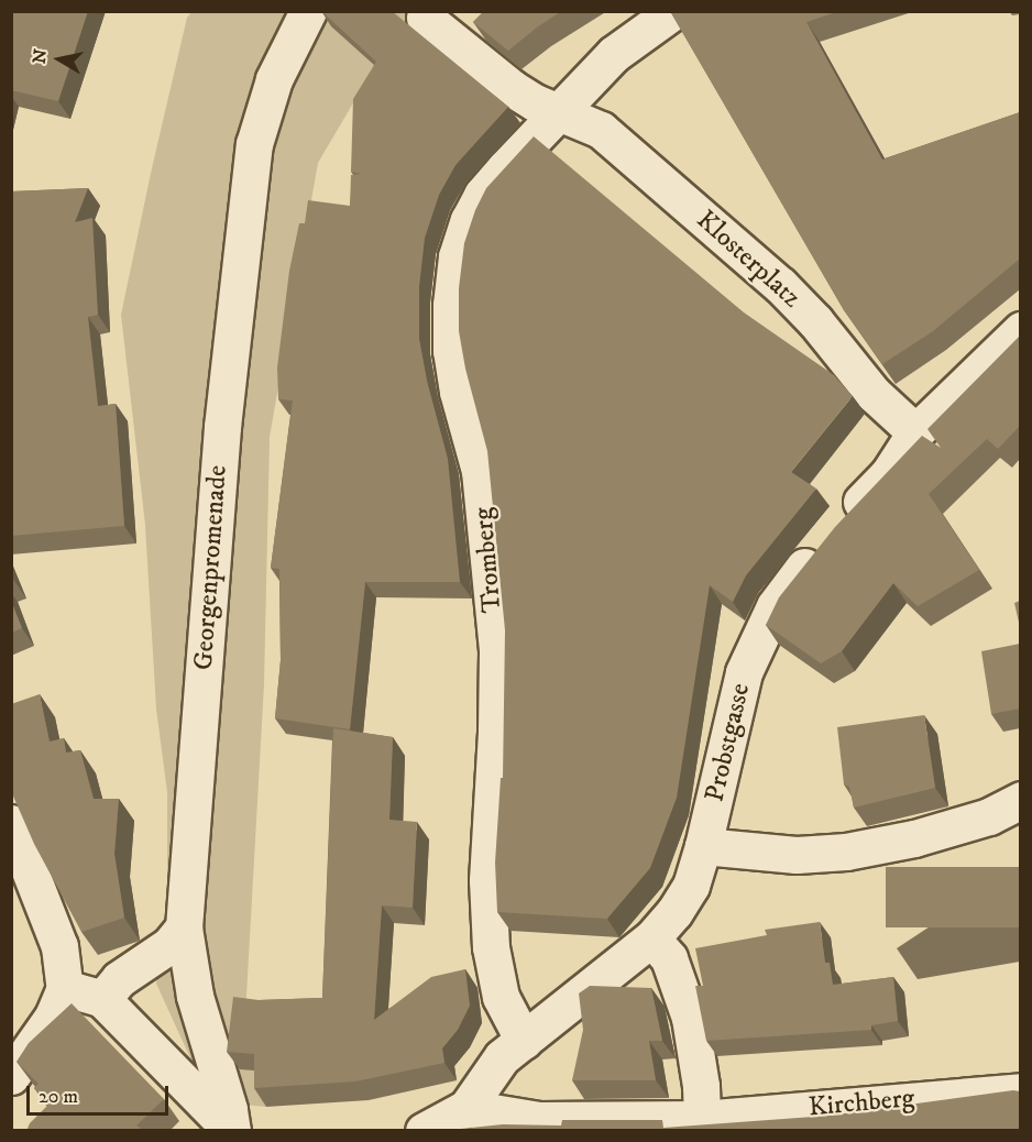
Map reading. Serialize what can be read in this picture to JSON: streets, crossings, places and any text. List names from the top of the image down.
{
  "streets": {
    "street": [
      "Klosterplatz",
      "Tromberg",
      "Georgenpromenade",
      "Probstgasse",
      "Kirchberg"
    ]
  },
  "crossings": [
    ["Klosterplatz", "Tromberg"],
    ["Klosterplatz", "Probstgasse"],
    ["Tromberg", "Probstgasse"],
    ["Probstgasse", "Kirchberg"]
  ],
  "scale_bar": "20 m",
  "north": "left"
}
